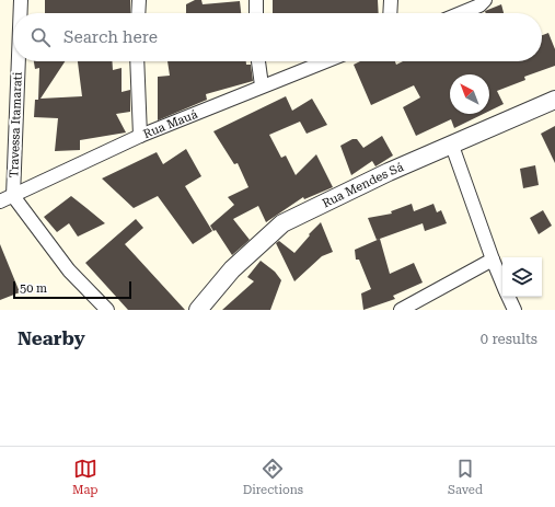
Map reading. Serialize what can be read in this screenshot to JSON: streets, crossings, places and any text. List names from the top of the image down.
{
  "streets": {
    "street": ["Rua Mauá", "Travessa Itamarati", "Rua Mendes Sá"]
  },
  "crossings": [
    ["Rua Mauá", "Travessa Itamarati"]
  ],
  "scale_bar": "50 m",
  "north": "top left",
  "page": {
    "search": "Search here",
    "scale": "50 m",
    "heading": ["Nearby", "0 results"],
    "nav": ["Map", "Directions", "Saved"]
  }
}
